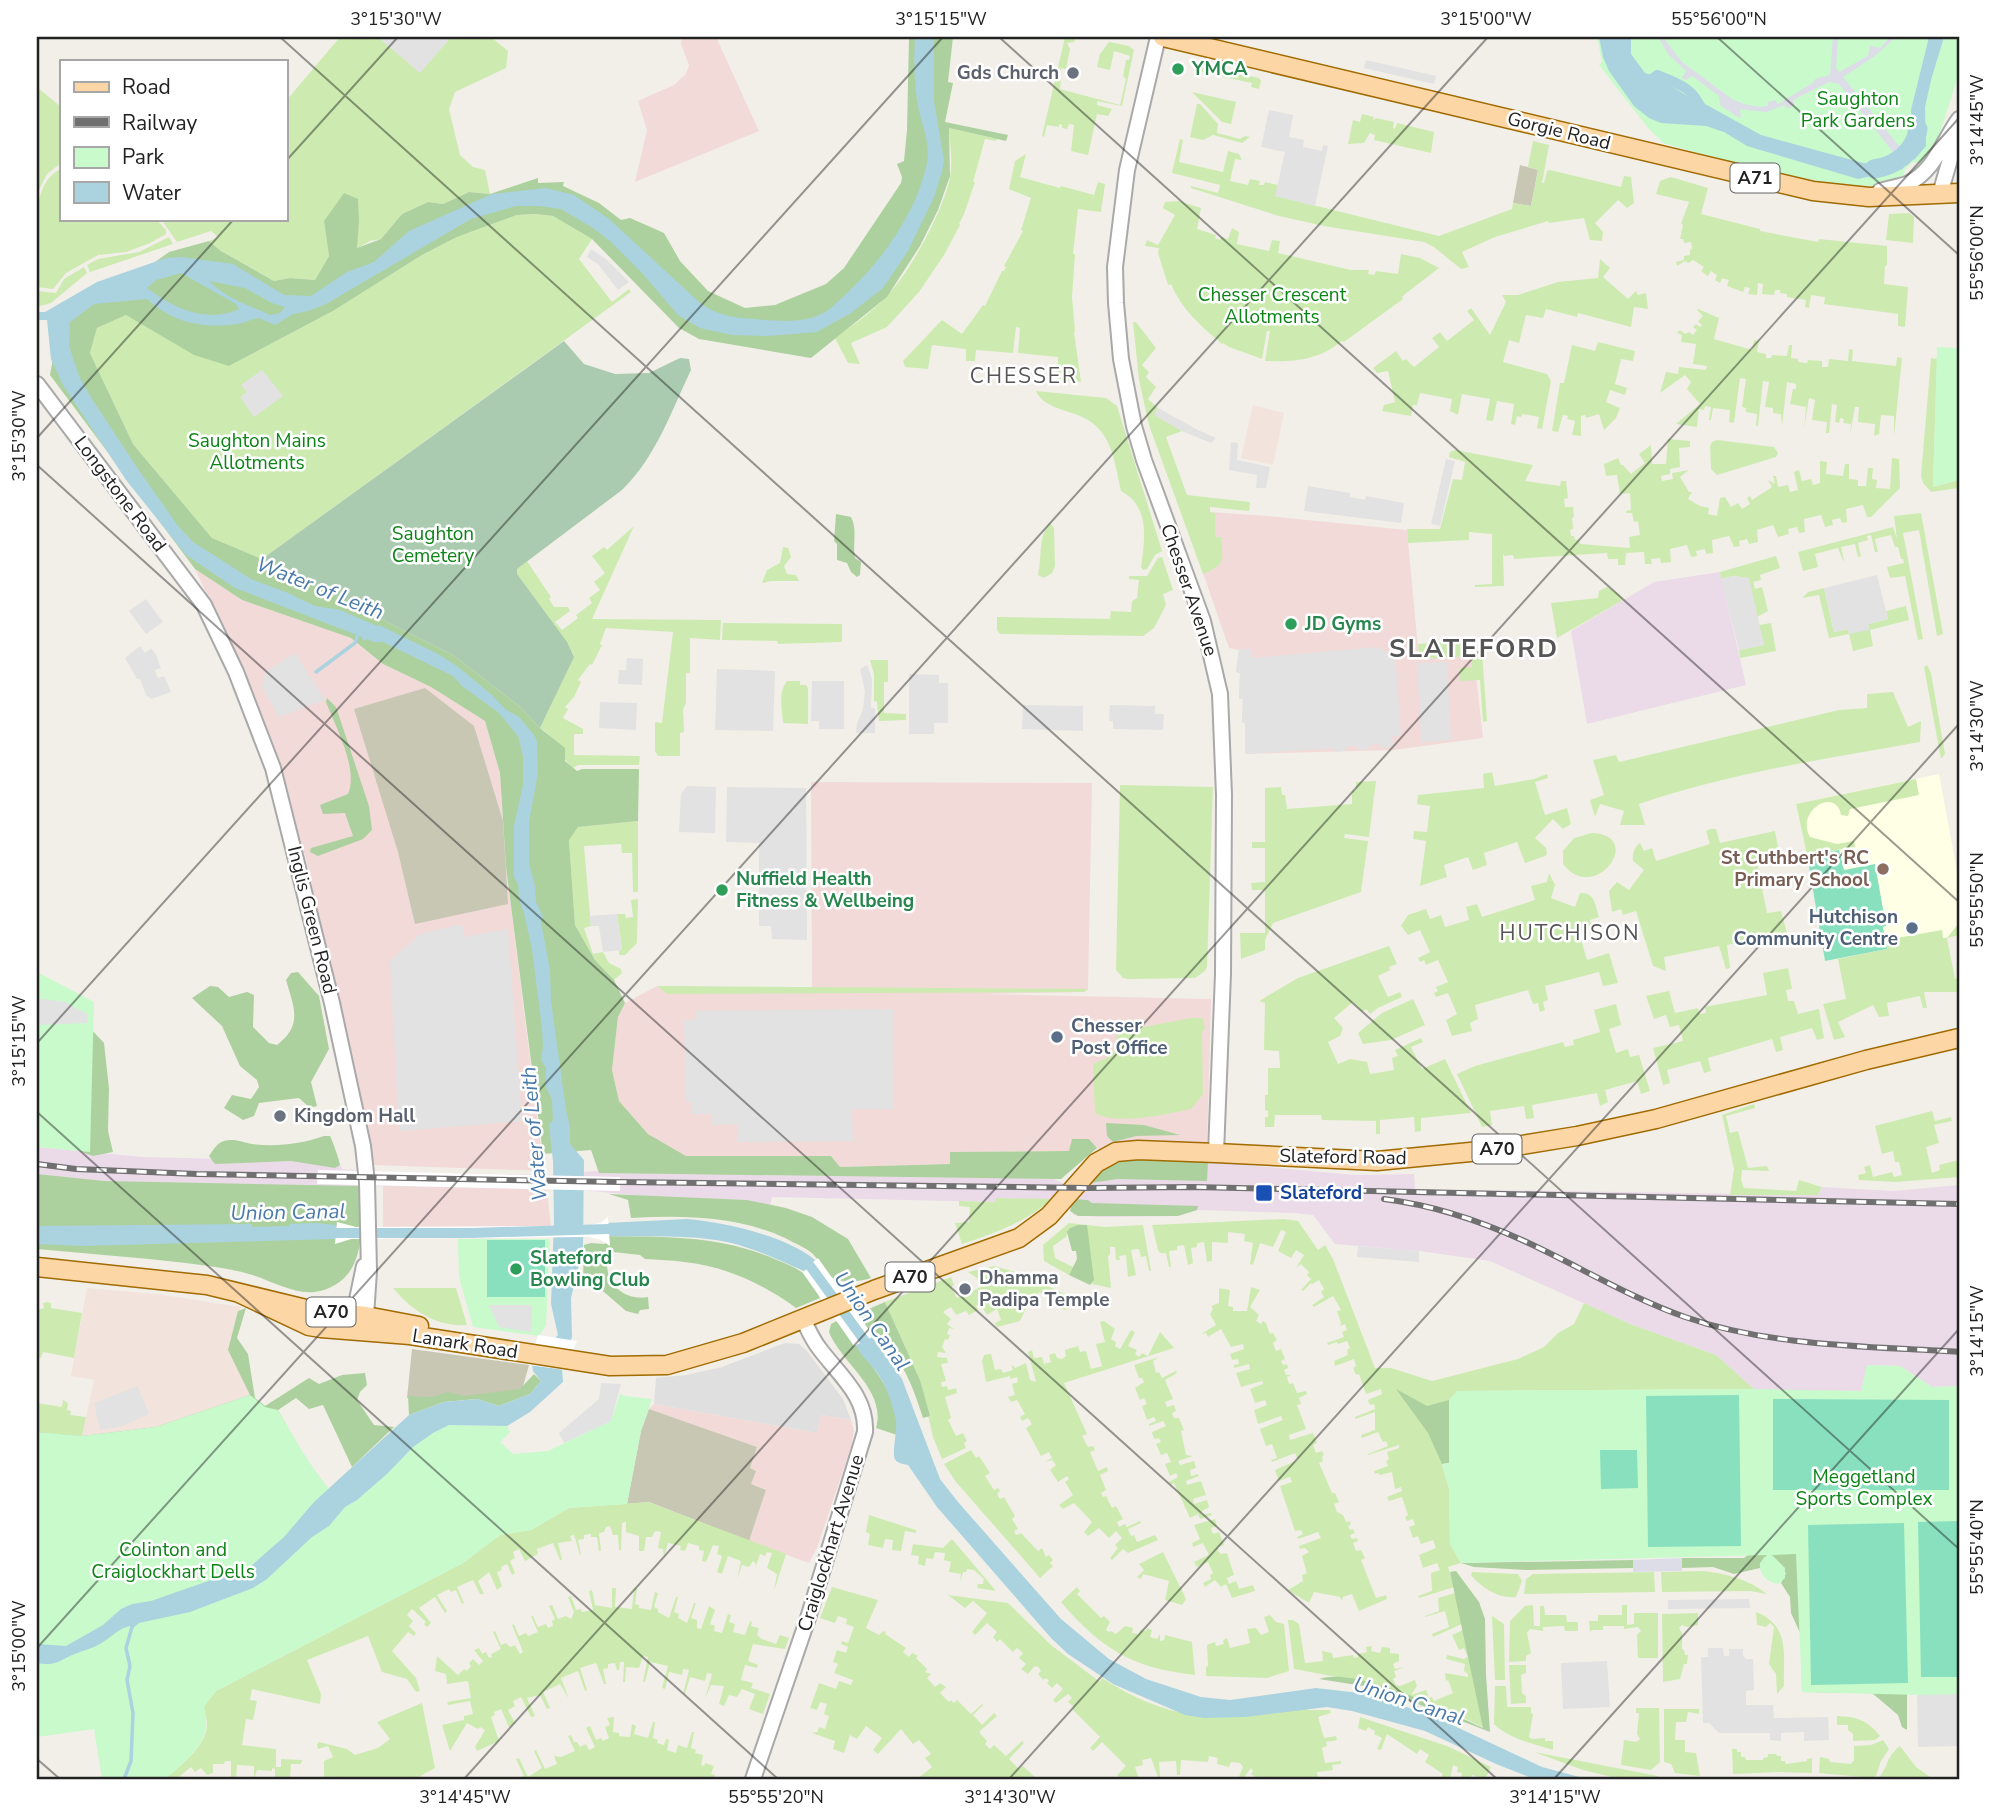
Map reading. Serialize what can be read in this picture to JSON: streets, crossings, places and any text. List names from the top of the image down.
{
  "streets": {
    "main road": [
      "Gorgie Road",
      "A71",
      "A70",
      "Slateford Road",
      "Lanark Road"
    ],
    "street": [
      "Longstone Road",
      "Chesser Avenue",
      "Inglis Green Road",
      "Craiglockhart Avenue"
    ]
  },
  "crossings": [
    ["Gorgie Road", "Chesser Avenue"],
    ["Longstone Road", "Inglis Green Road"],
    ["Chesser Avenue", "Slateford Road"],
    ["Inglis Green Road", "Lanark Road"],
    ["Slateford Road", "Lanark Road"],
    ["Slateford Road", "Craiglockhart Avenue"],
    ["Lanark Road", "Craiglockhart Avenue"]
  ],
  "districts": ["CHESSER", "SLATEFORD", "HUTCHISON"],
  "water": ["Water of Leith", "Union Canal"],
  "parks": [
    "Saughton Park Gardens",
    "Chesser Crescent Allotments",
    "Saughton Mains Allotments",
    "Saughton Cemetery",
    "Meggetland Sports Complex",
    "Colinton and Craiglockhart Dells"
  ],
  "places": {
    "other": [
      "YMCA",
      "Gds Church",
      "JD Gyms",
      "St Cuthbert's RC Primary School",
      "Nuffield Health Fitness & Wellbeing",
      "Hutchison Community Centre",
      "Chesser Post Office",
      "Kingdom Hall",
      "Slateford Bowling Club",
      "Dhamma Padipa Temple"
    ],
    "transit": ["Slateford"]
  },
  "legend": [
    "Road",
    "Railway",
    "Park",
    "Water"
  ],
  "coordinates": [
    "3°15'30\"W",
    "3°15'15\"W",
    "3°15'00\"W",
    "55°56'00\"N",
    "3°14'45\"W",
    "3°14'30\"W",
    "55°55'50\"N",
    "3°14'15\"W",
    "55°55'40\"N",
    "55°55'20\"N"
  ]
}
